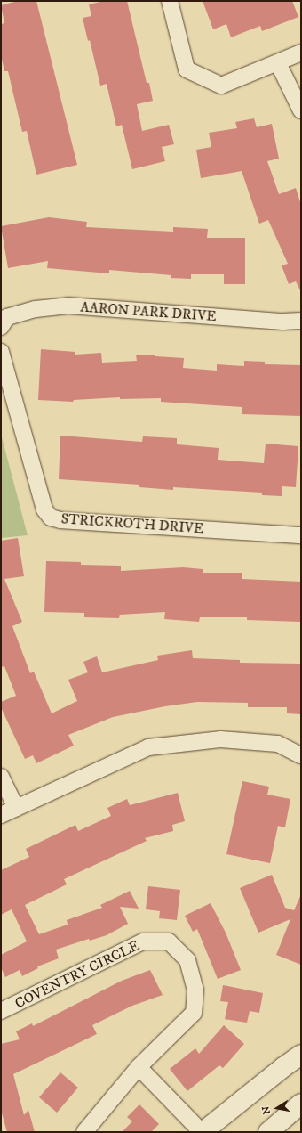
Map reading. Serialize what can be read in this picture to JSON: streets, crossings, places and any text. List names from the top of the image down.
{
  "streets": {
    "street": ["AARON PARK DRIVE", "STRICKROTH DRIVE", "COVENTRY CIRCLE"]
  },
  "north": "left"
}
